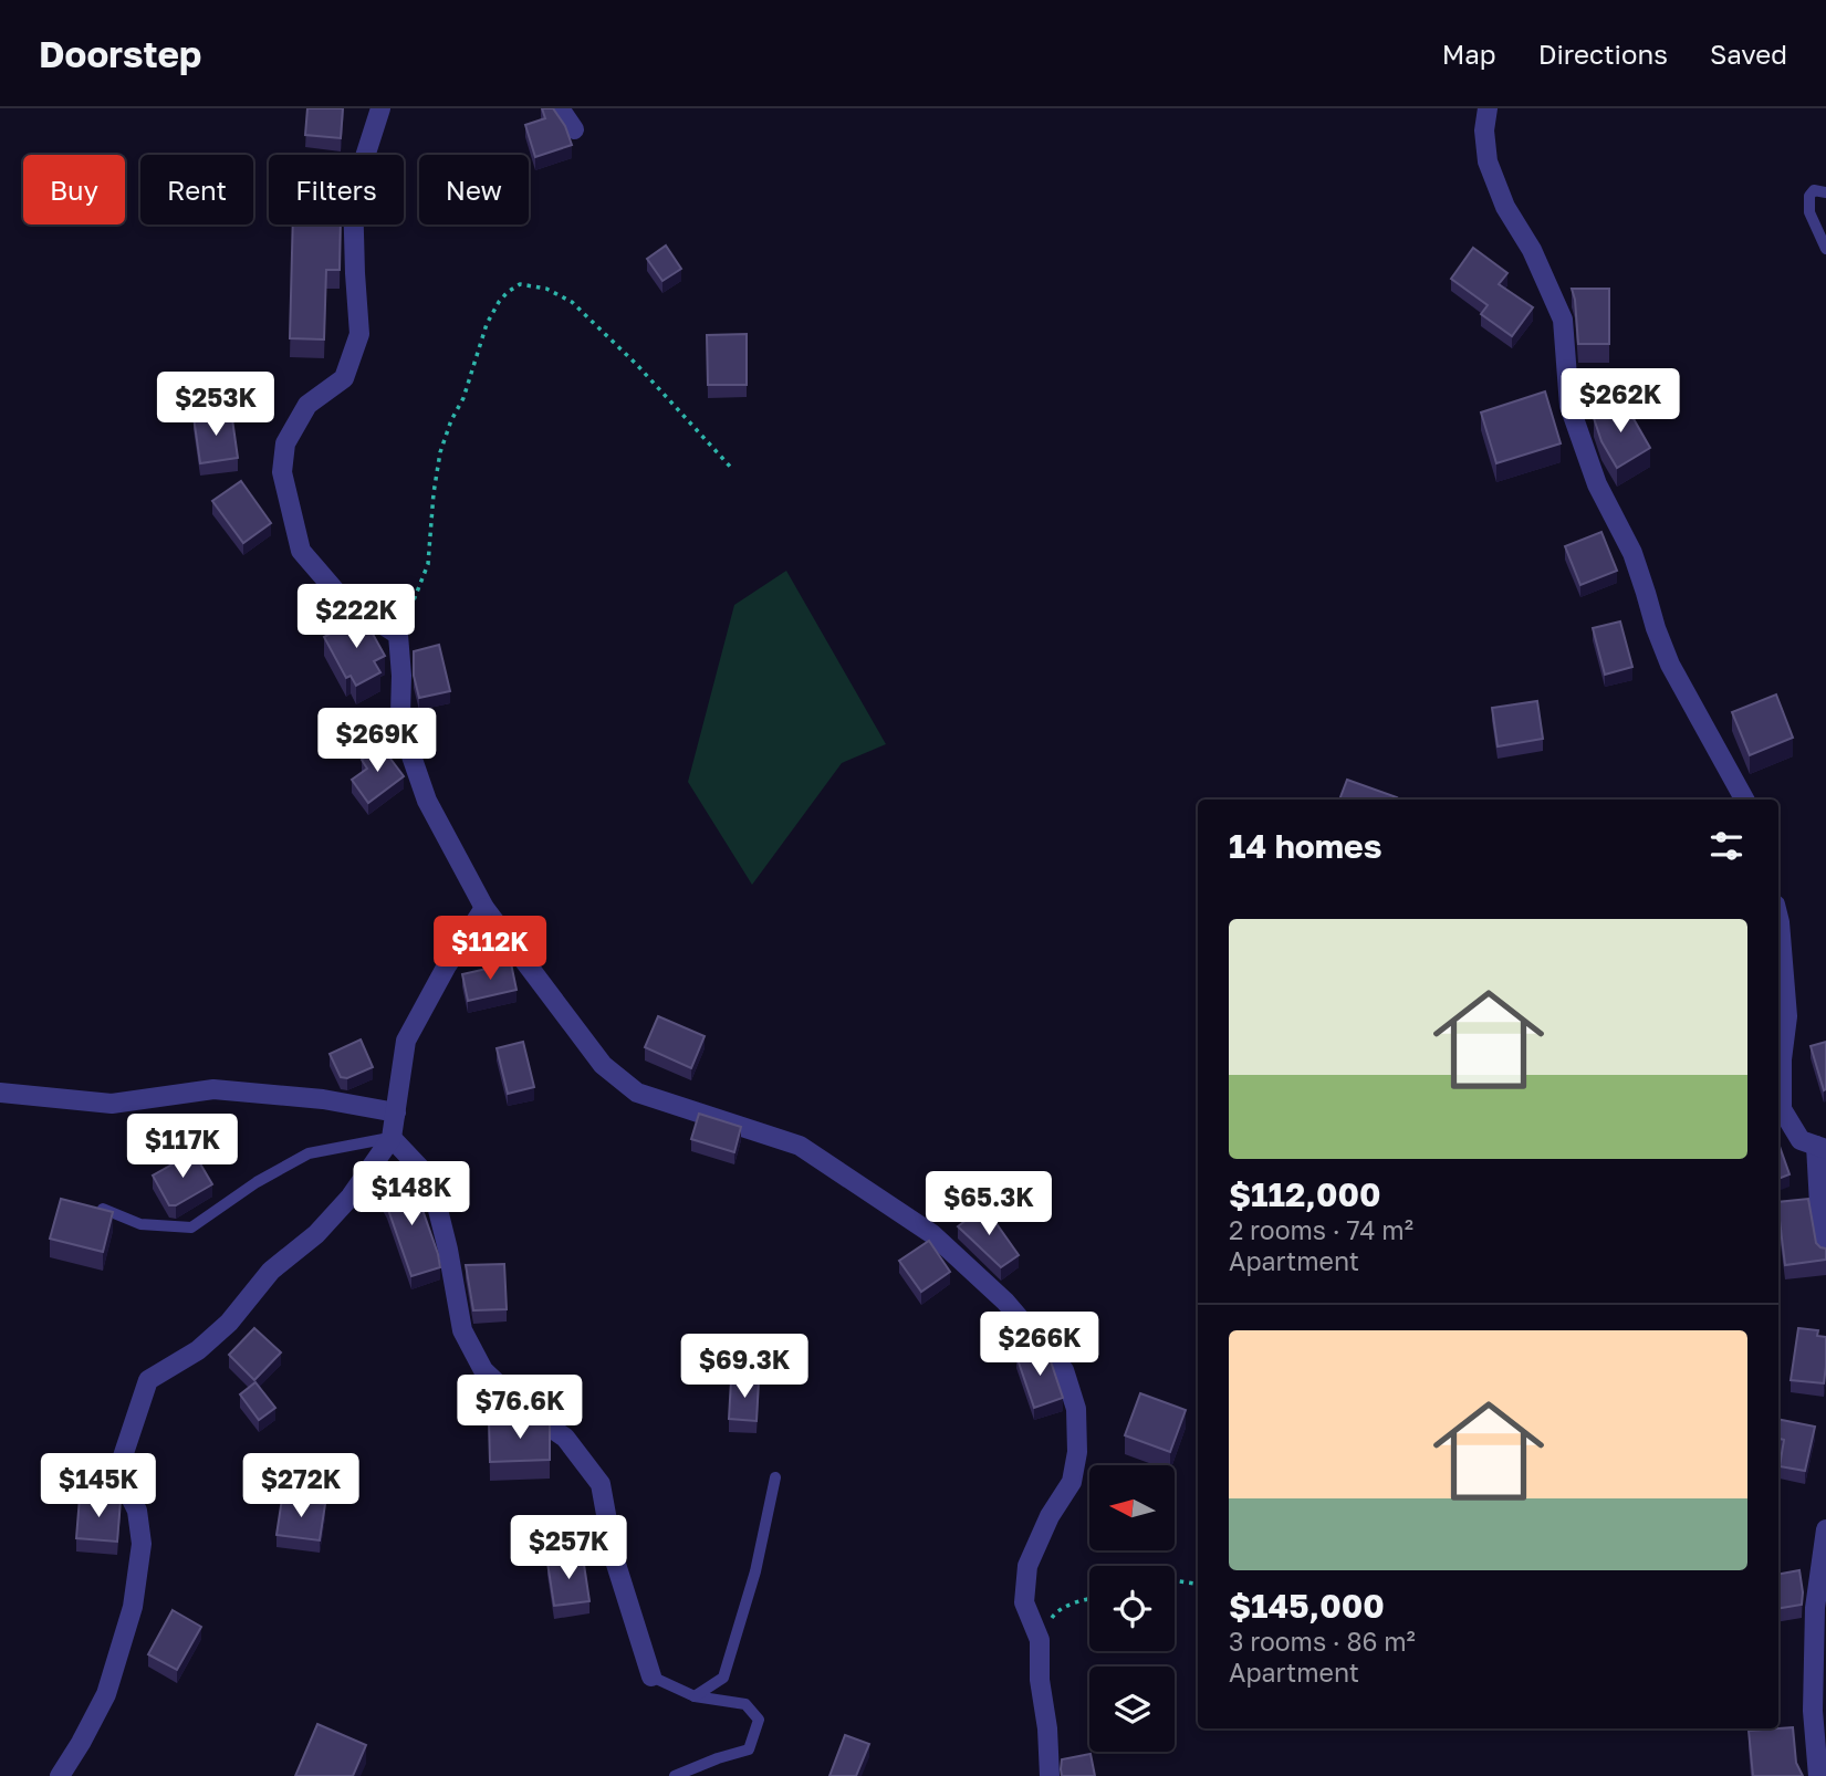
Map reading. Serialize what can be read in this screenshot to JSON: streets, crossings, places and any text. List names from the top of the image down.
{
  "north": "left",
  "page": {
    "header": "Doorstep",
    "nav": ["Map", "Directions", "Saved"],
    "chip": [
      "Buy",
      "Rent",
      "Filters",
      "New"
    ],
    "price": [
      "$262K",
      "$253K",
      "$222K",
      "$269K",
      "$112K",
      "$117K",
      "$148K",
      "$65.3K",
      "$266K",
      "$69.3K",
      "$76.6K",
      "$145K",
      "$272K",
      "$257K"
    ],
    "heading": "14 homes",
    "list": [
      {
        "name": "$112,000",
        "note": "2 rooms · 74 m² · Apartment"
      },
      {
        "name": "$145,000",
        "note": "3 rooms · 86 m² · Apartment"
      }
    ]
  }
}
